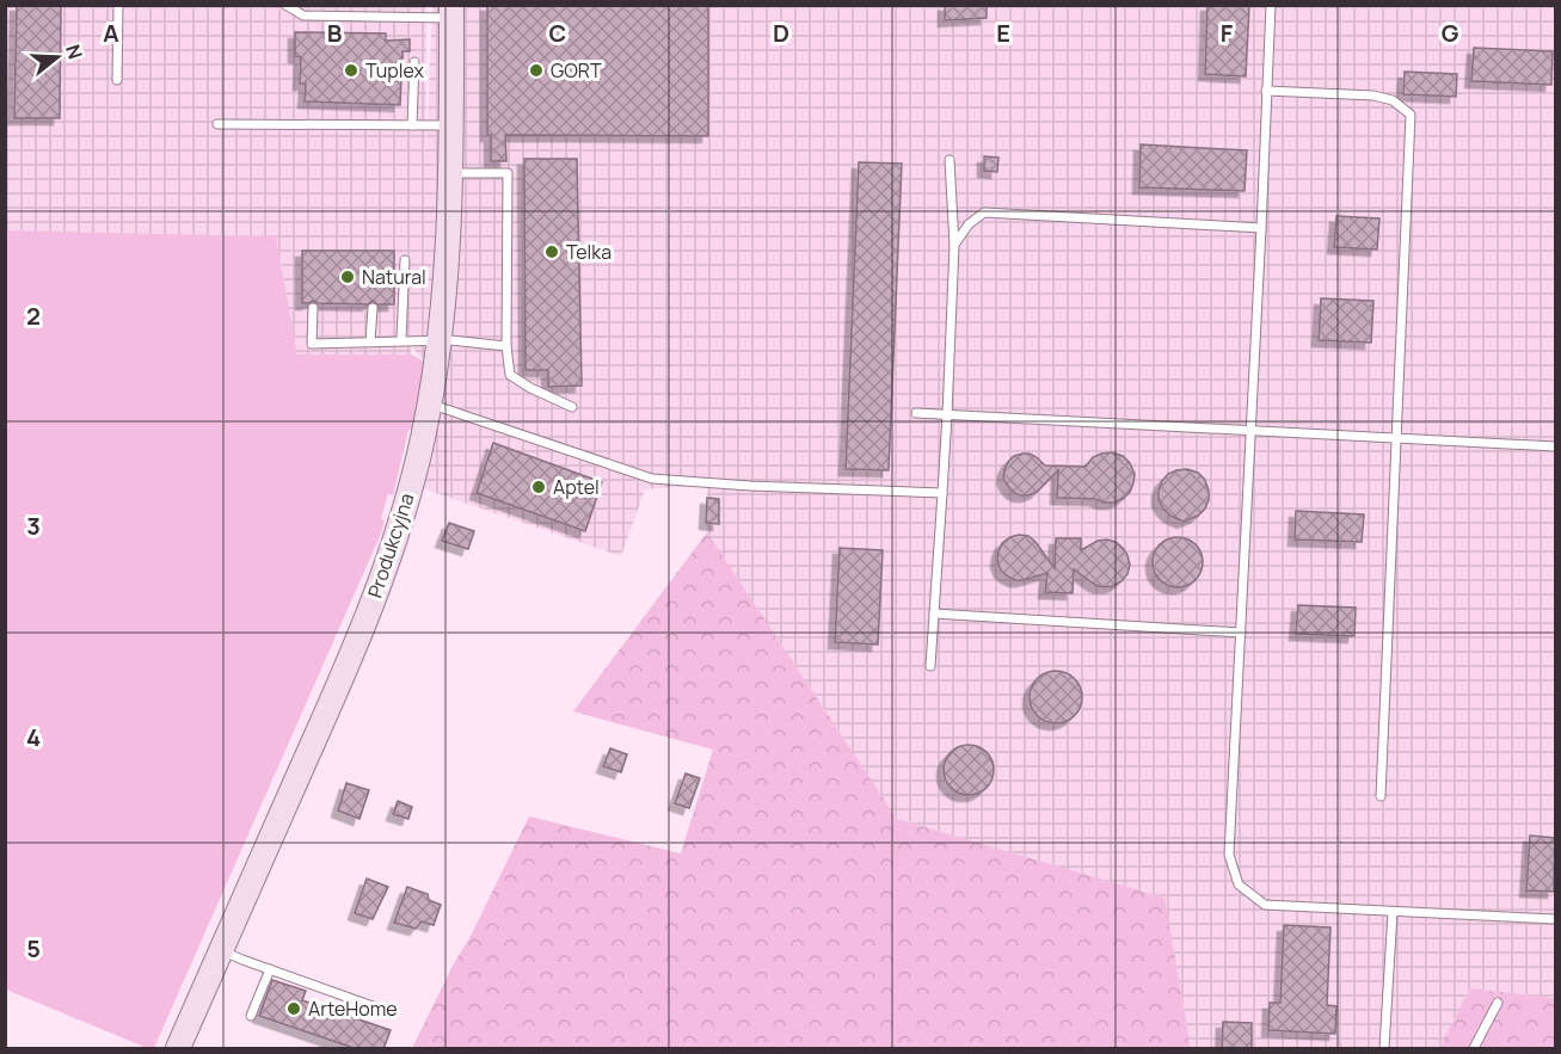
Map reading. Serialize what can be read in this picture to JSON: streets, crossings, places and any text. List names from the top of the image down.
{
  "streets": {
    "street": ["Produkcyjna"]
  },
  "places": [
    "Tuplex",
    "GORT",
    "Telka",
    "Natural",
    "Aptel",
    "ArteHome"
  ],
  "north": "right",
  "grid": {
    "columns": [
      "A",
      "B",
      "C",
      "D",
      "E",
      "F",
      "G"
    ],
    "rows": [
      "2",
      "3",
      "4",
      "5"
    ]
  }
}
